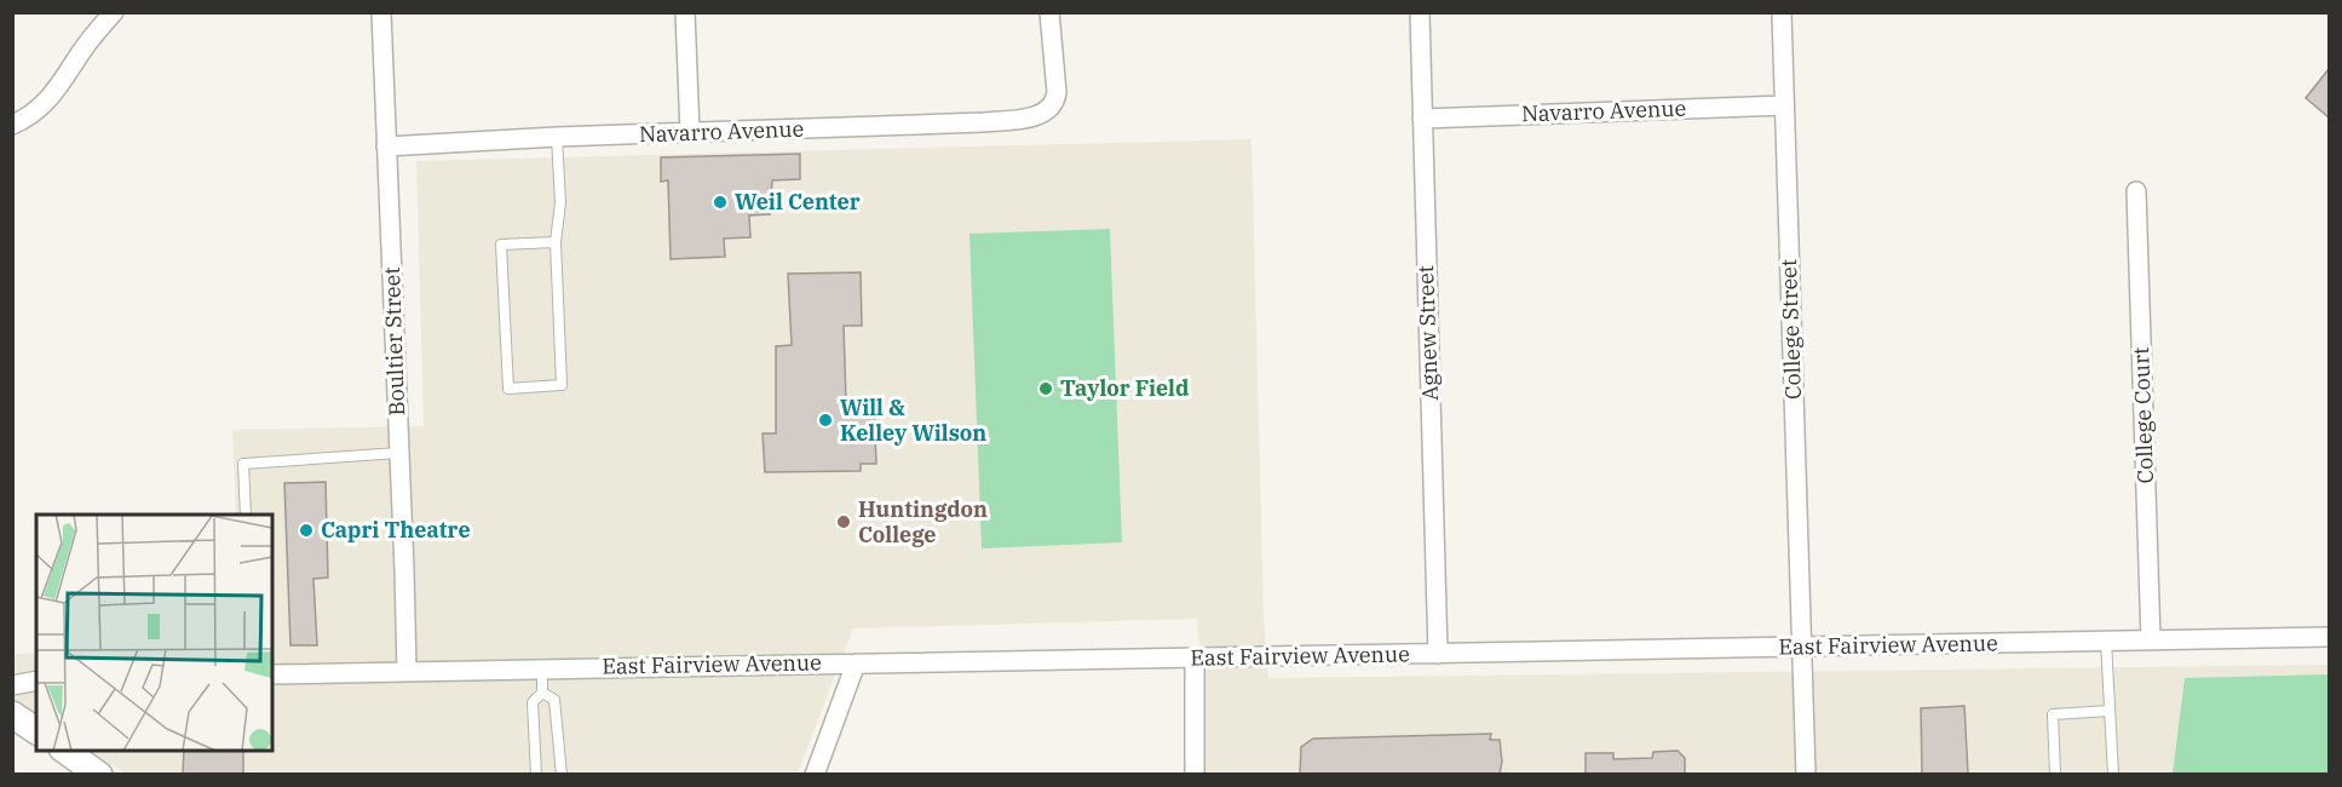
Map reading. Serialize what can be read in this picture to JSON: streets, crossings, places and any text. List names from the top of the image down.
{
  "streets": {
    "street": [
      "Navarro Avenue",
      "College Street",
      "Agnew Street",
      "Boultier Street",
      "College Court",
      "East Fairview Avenue"
    ]
  },
  "crossings": [
    ["Navarro Avenue", "College Street"],
    ["Navarro Avenue", "Agnew Street"],
    ["Navarro Avenue", "Boultier Street"],
    ["College Street", "East Fairview Avenue"],
    ["Agnew Street", "East Fairview Avenue"],
    ["Boultier Street", "East Fairview Avenue"],
    ["College Court", "East Fairview Avenue"]
  ],
  "places": [
    "Weil Center",
    "Taylor Field",
    "Will & Kelley Wilson",
    "Huntingdon College",
    "Capri Theatre"
  ]
}
